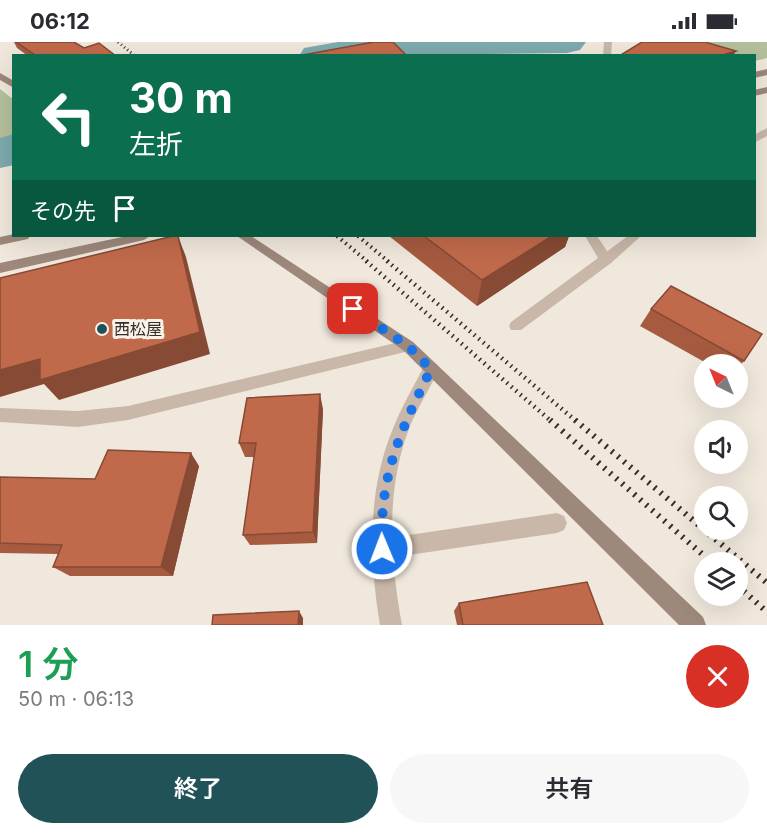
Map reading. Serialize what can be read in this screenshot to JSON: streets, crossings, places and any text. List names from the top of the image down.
{
  "places": ["西松屋"],
  "north": "top left",
  "page": {
    "status": "06:12",
    "turn": ["30 m", "左折"],
    "then": "その先",
    "heading": ["1 分", "50 m · 06:13"],
    "buttons": ["終了", "共有"]
  }
}
